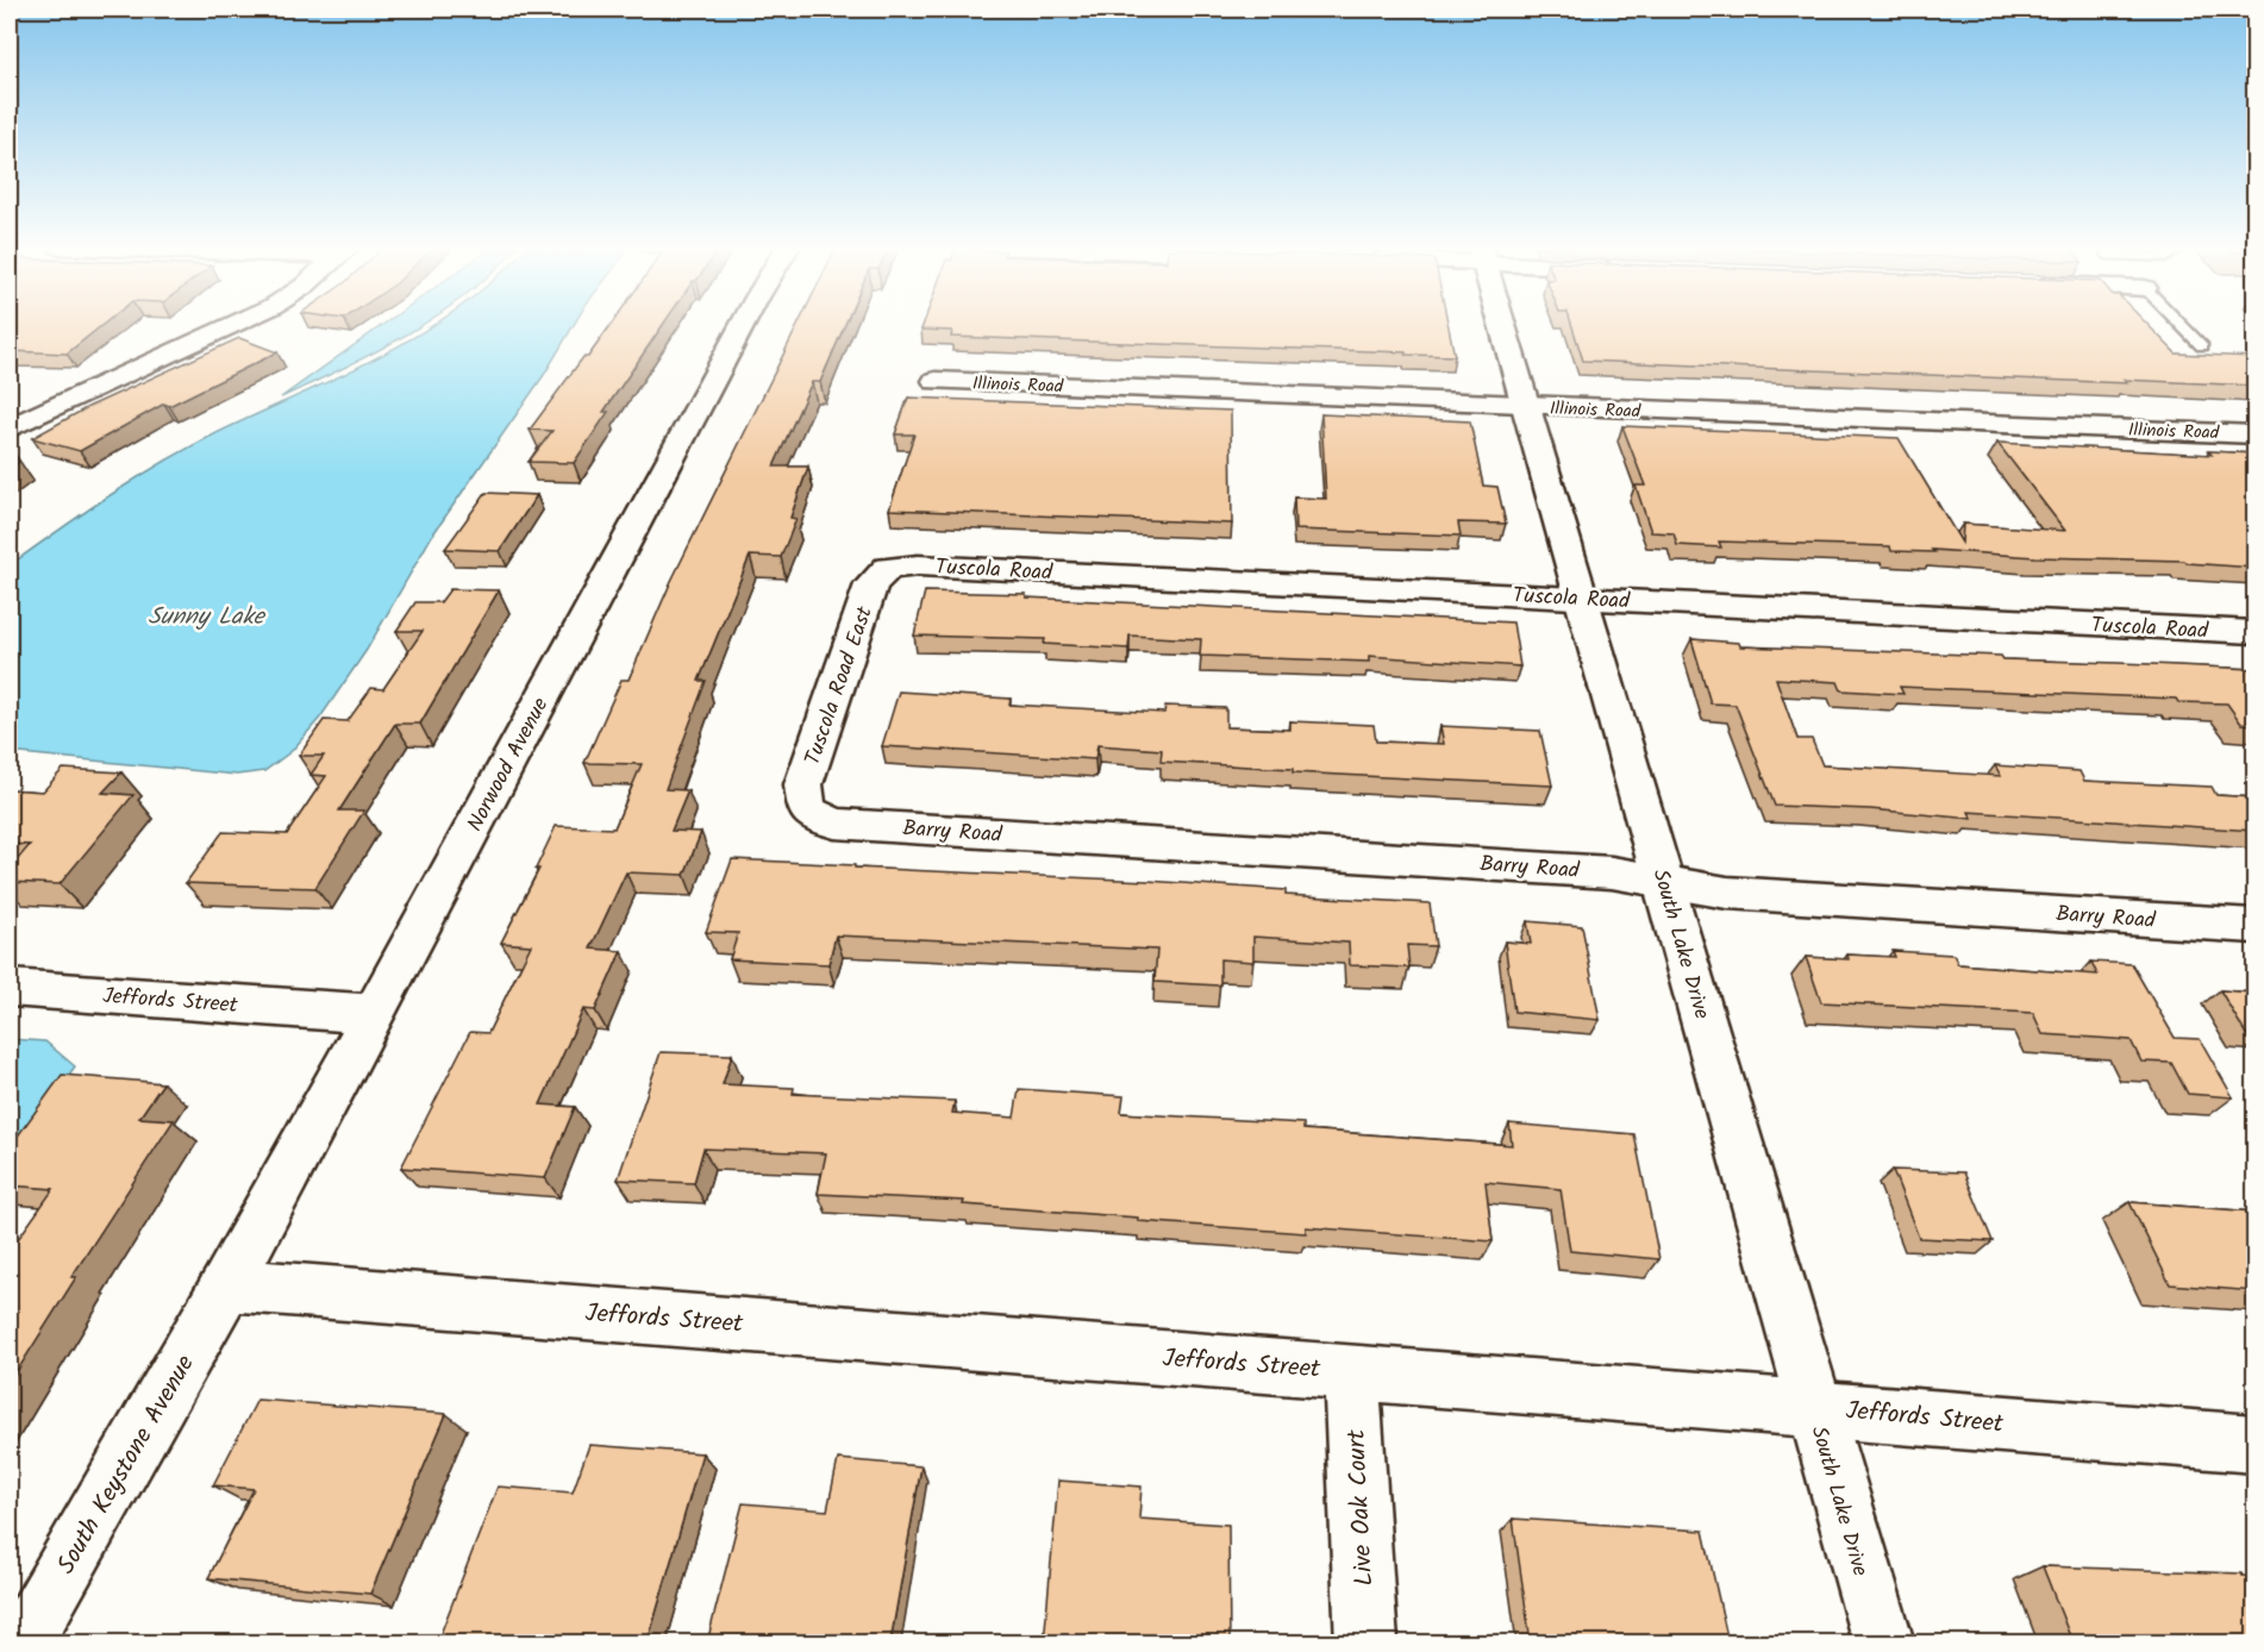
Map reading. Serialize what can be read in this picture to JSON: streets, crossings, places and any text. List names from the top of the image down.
{
  "streets": {
    "street": [
      "Illinois Road",
      "Tuscola Road",
      "Tuscola Road East",
      "Norwood Avenue",
      "Barry Road",
      "South Lake Drive",
      "Jeffords Street",
      "South Keystone Avenue",
      "Live Oak Court"
    ]
  },
  "crossings": [
    ["Illinois Road", "South Lake Drive"],
    ["Tuscola Road", "Tuscola Road East"],
    ["Tuscola Road", "South Lake Drive"],
    ["Tuscola Road East", "Barry Road"],
    ["Norwood Avenue", "Jeffords Street"],
    ["Norwood Avenue", "South Keystone Avenue"],
    ["Barry Road", "South Lake Drive"],
    ["South Lake Drive", "Jeffords Street"],
    ["Jeffords Street", "South Keystone Avenue"],
    ["Jeffords Street", "Live Oak Court"]
  ],
  "water": ["Sunny Lake"]
}
